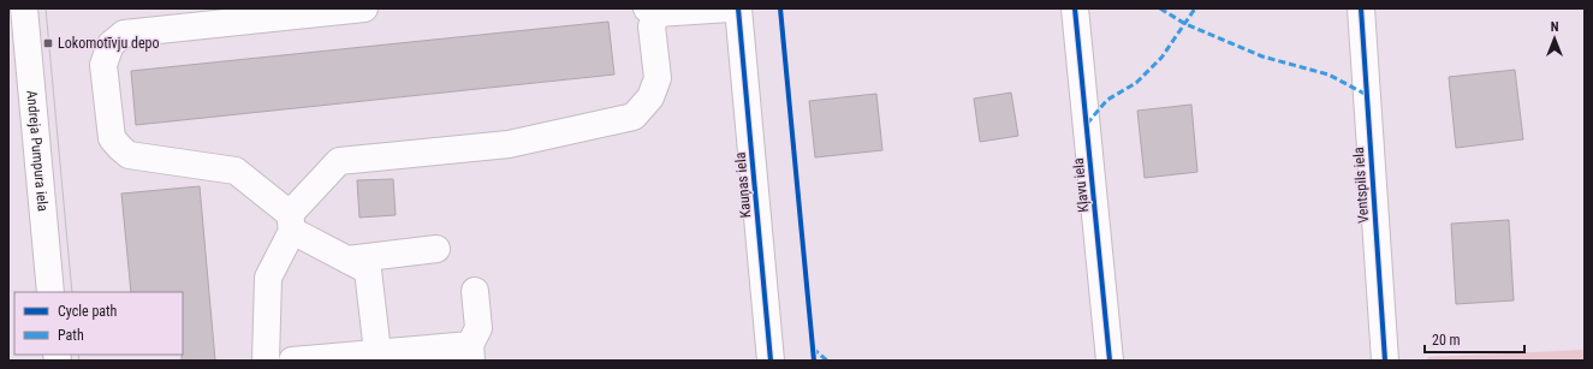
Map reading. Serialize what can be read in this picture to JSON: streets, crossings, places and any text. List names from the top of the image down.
{
  "streets": {
    "street": [
      "Andreja Pumpura iela",
      "Kauņas iela",
      "Kļavu iela",
      "Ventspils iela"
    ]
  },
  "places": {
    "transit": ["Lokomotīvju depo"]
  },
  "legend": ["Cycle path", "Path"],
  "scale_bar": "20 m",
  "north": "top"
}
